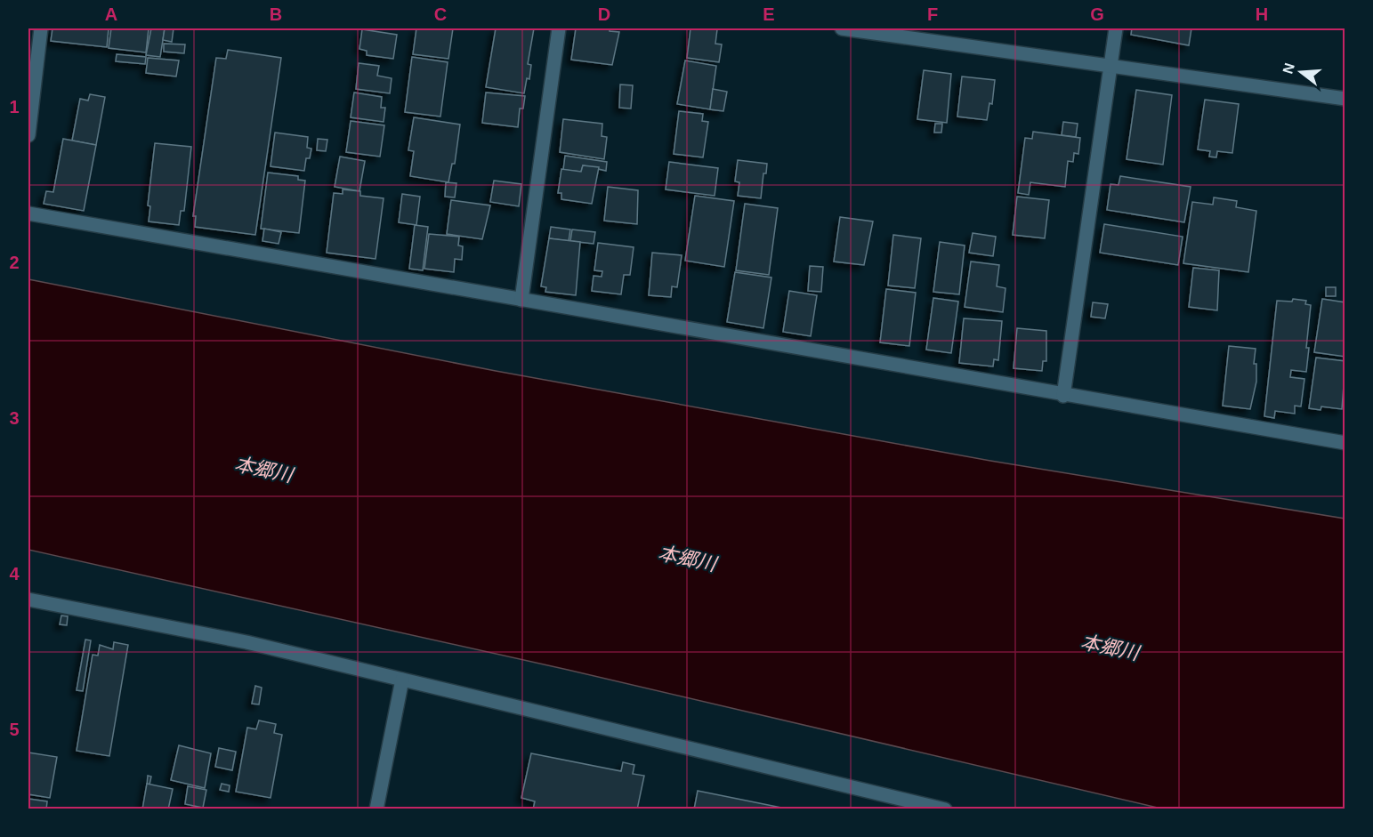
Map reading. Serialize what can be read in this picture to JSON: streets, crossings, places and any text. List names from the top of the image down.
{
  "water": ["本郷川"],
  "north": "left",
  "grid": {
    "columns": [
      "A",
      "B",
      "C",
      "D",
      "E",
      "F",
      "G",
      "H"
    ],
    "rows": [
      "1",
      "2",
      "3",
      "4",
      "5"
    ]
  }
}
